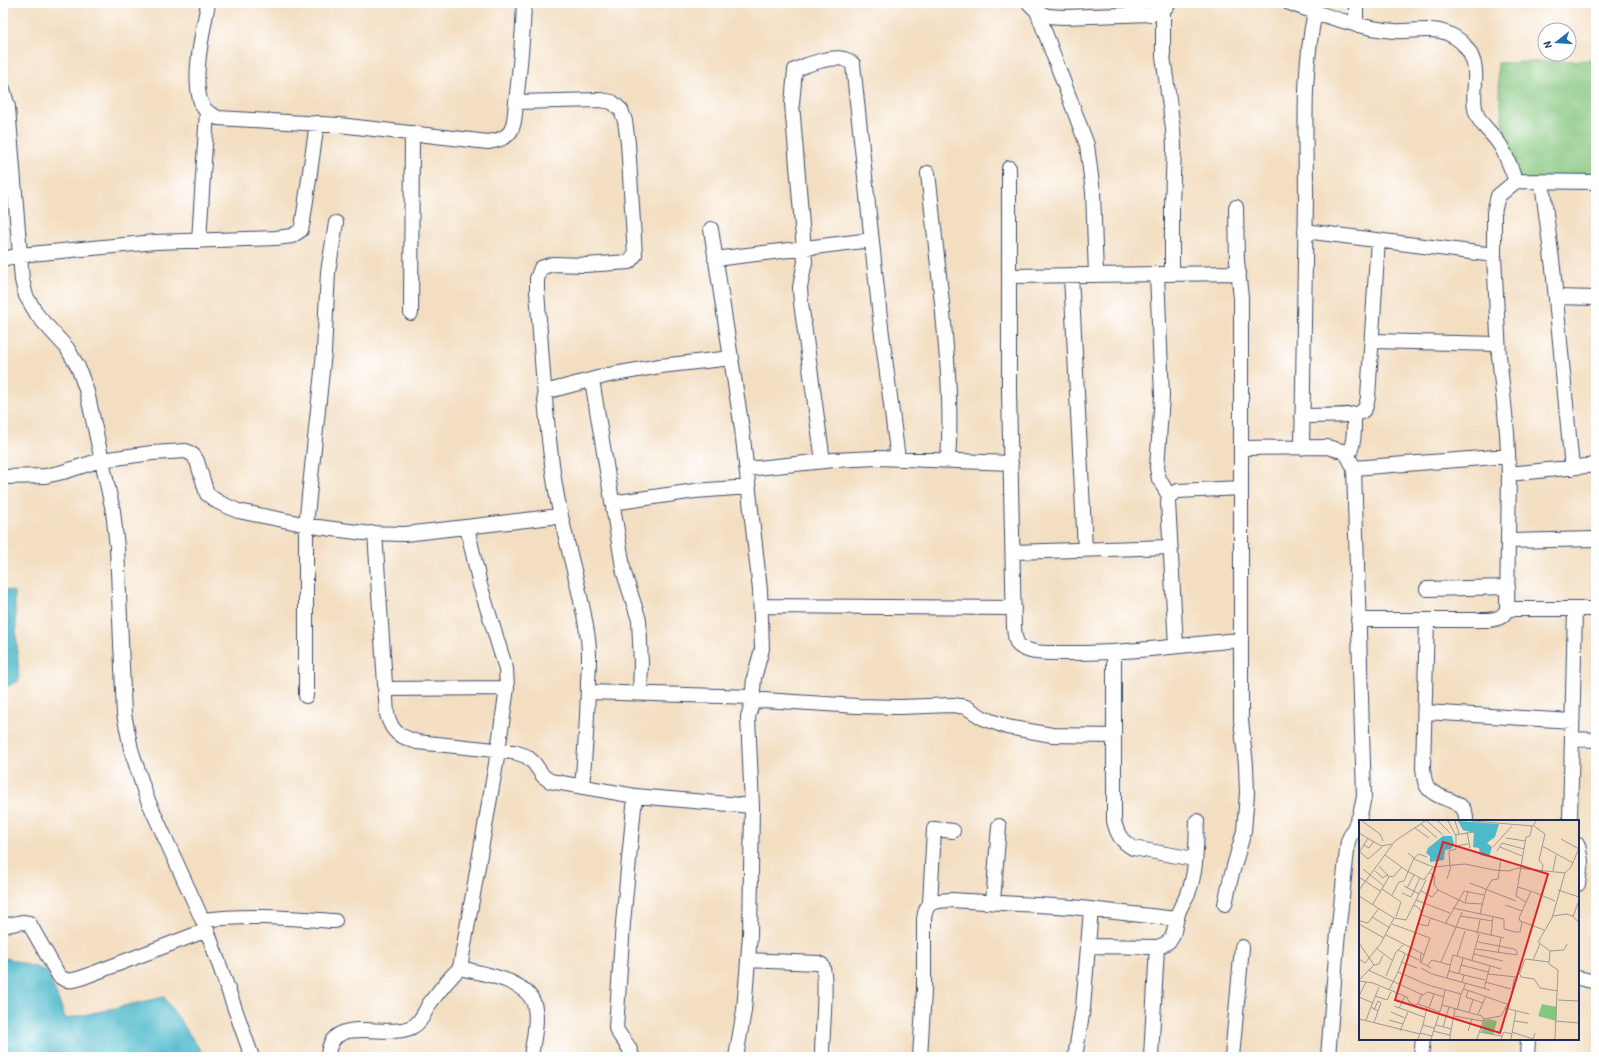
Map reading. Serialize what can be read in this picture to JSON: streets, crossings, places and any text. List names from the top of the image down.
{
  "north": "left"
}
